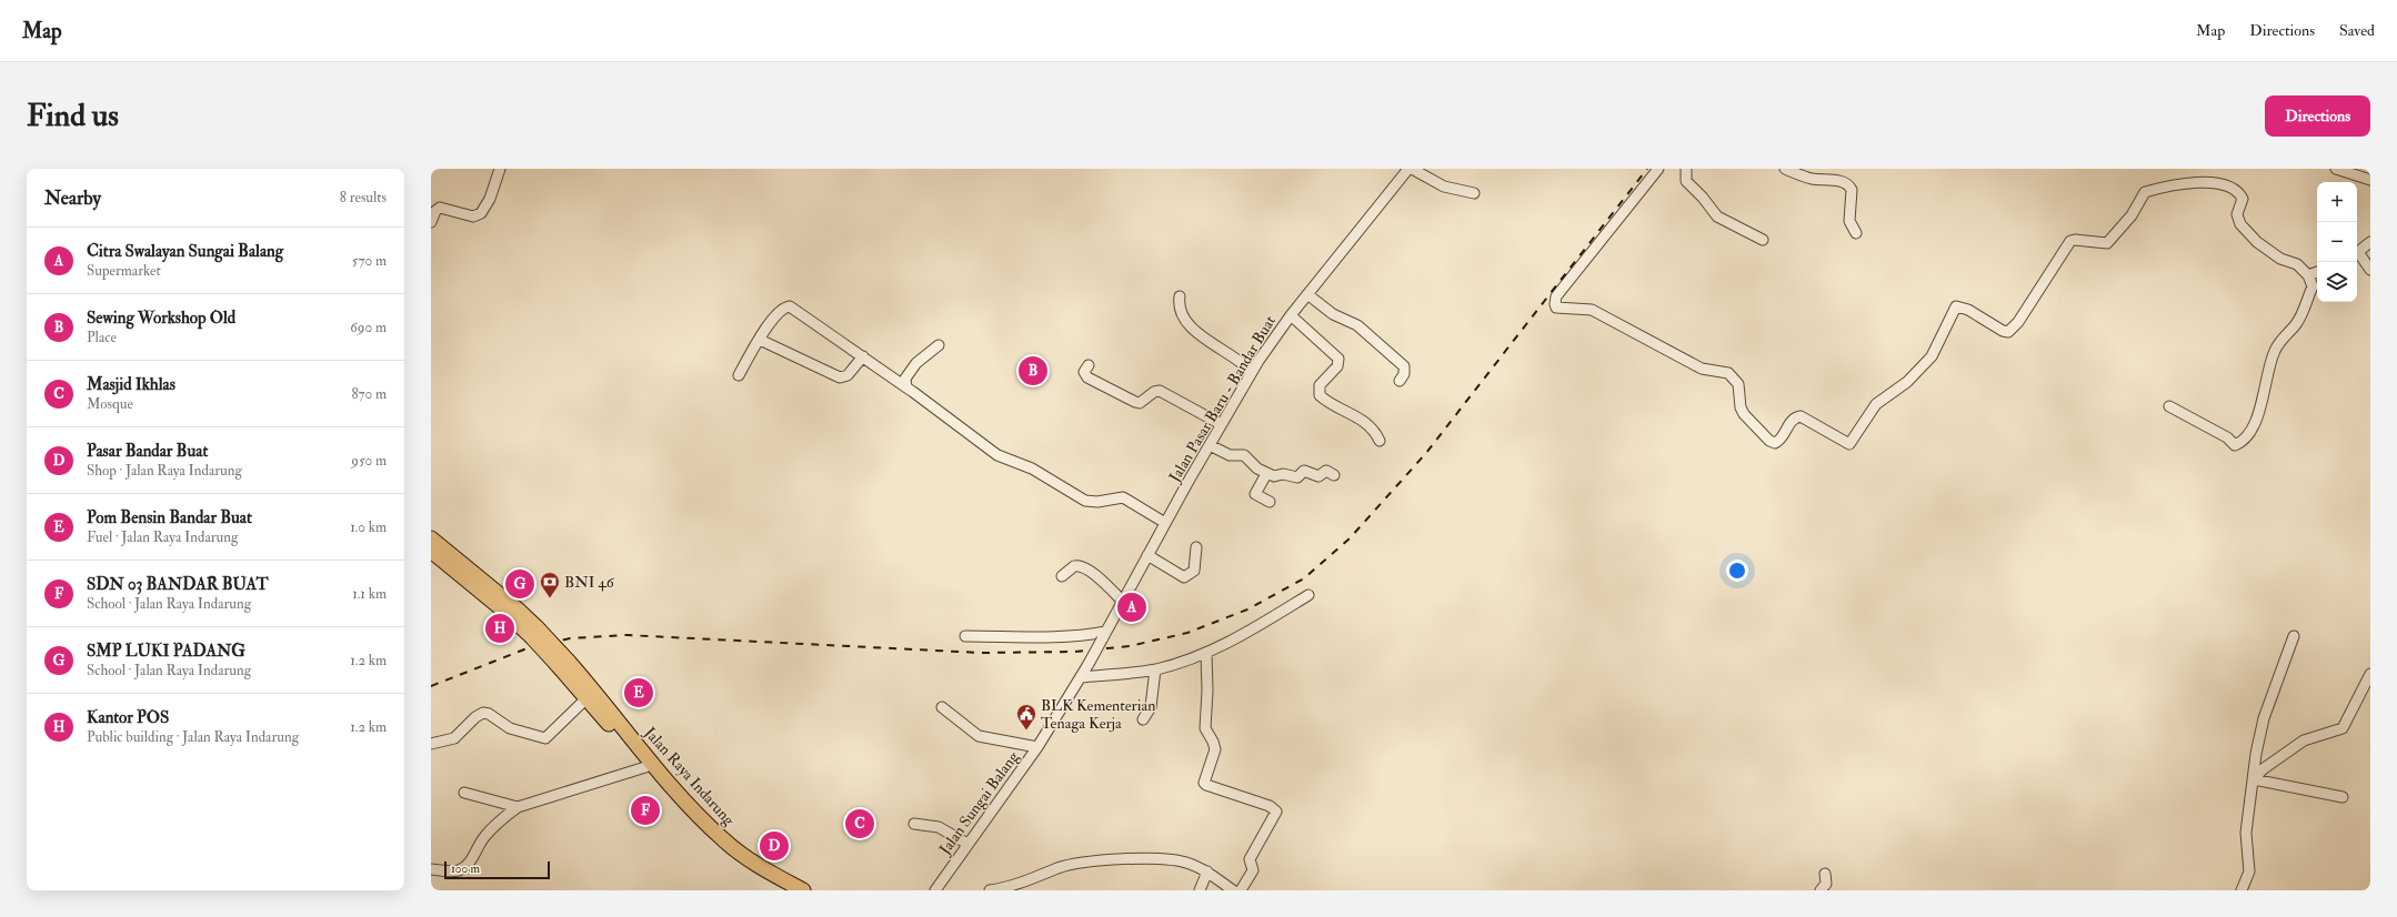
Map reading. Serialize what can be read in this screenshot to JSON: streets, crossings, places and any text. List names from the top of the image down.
{
  "streets": {
    "highway": ["Jalan Raya Indarung"],
    "street": ["Jalan Pasar Baru - Bandar Buat", "Jalan Sungai Balang"]
  },
  "crossings": [
    ["Jalan Pasar Baru - Bandar Buat", "Jalan Sungai Balang"]
  ],
  "places": {
    "bank": ["BNI 46"],
    "public building": ["BLK Kementerian Tenaga Kerja"]
  },
  "scale_bar": "100 m",
  "page": {
    "header": "Map",
    "nav": ["Map", "Directions", "Saved"],
    "buttons": "Directions",
    "title": "Find us",
    "heading": ["Nearby", "8 results"],
    "map_buttons": ["+", "−"],
    "list": [
      {
        "mark": "A",
        "name": "Citra Swalayan Sungai Balang",
        "note": "Supermarket",
        "value": "570 m"
      },
      {
        "mark": "B",
        "name": "Sewing Workshop Old",
        "note": "Place",
        "value": "690 m"
      },
      {
        "mark": "C",
        "name": "Masjid Ikhlas",
        "note": "Mosque",
        "value": "870 m"
      },
      {
        "mark": "D",
        "name": "Pasar Bandar Buat",
        "note": "Shop · Jalan Raya Indarung",
        "value": "950 m"
      },
      {
        "mark": "E",
        "name": "Pom Bensin Bandar Buat",
        "note": "Fuel · Jalan Raya Indarung",
        "value": "1.0 km"
      },
      {
        "mark": "F",
        "name": "SDN 03 BANDAR BUAT",
        "note": "School · Jalan Raya Indarung",
        "value": "1.1 km"
      },
      {
        "mark": "G",
        "name": "SMP LUKI PADANG",
        "note": "School · Jalan Raya Indarung",
        "value": "1.2 km"
      },
      {
        "mark": "H",
        "name": "Kantor POS",
        "note": "Public building · Jalan Raya Indarung",
        "value": "1.2 km"
      }
    ],
    "pins": [
      "B",
      "G",
      "A",
      "H",
      "E",
      "F",
      "C",
      "D"
    ],
    "scale": "100 m"
  }
}
